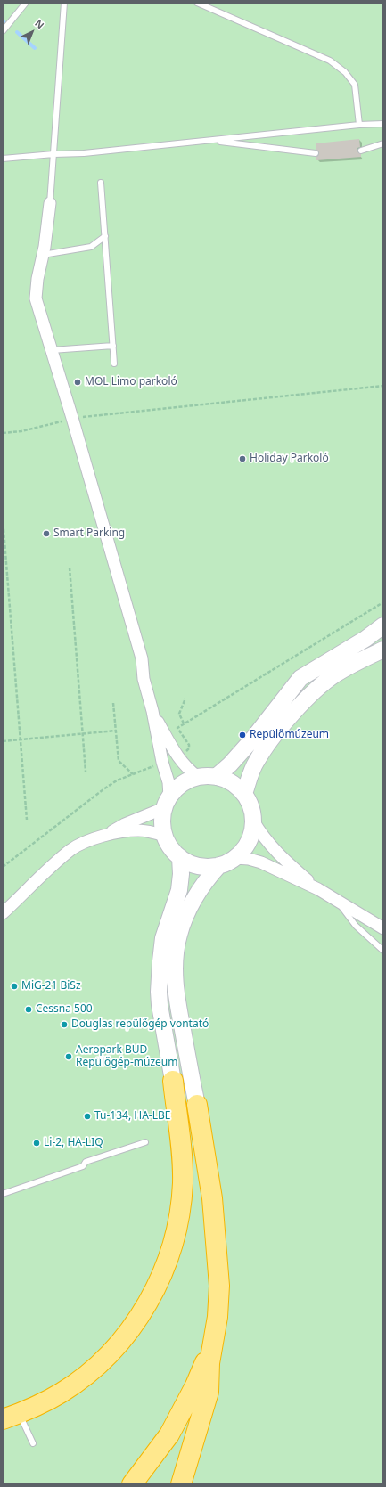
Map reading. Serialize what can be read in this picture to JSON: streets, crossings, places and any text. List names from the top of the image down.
{
  "places": [
    "MOL Limo parkoló",
    "Holiday Parkoló",
    "Smart Parking",
    "Repülőmúzeum",
    "MiG-21 BiSz",
    "Cessna 500",
    "Douglas repülőgép vontató",
    "Aeropark BUD Repülőgép-múzeum",
    "Tu-134, HA-LBE",
    "Li-2, HA-LIQ"
  ],
  "north": "top right"
}
